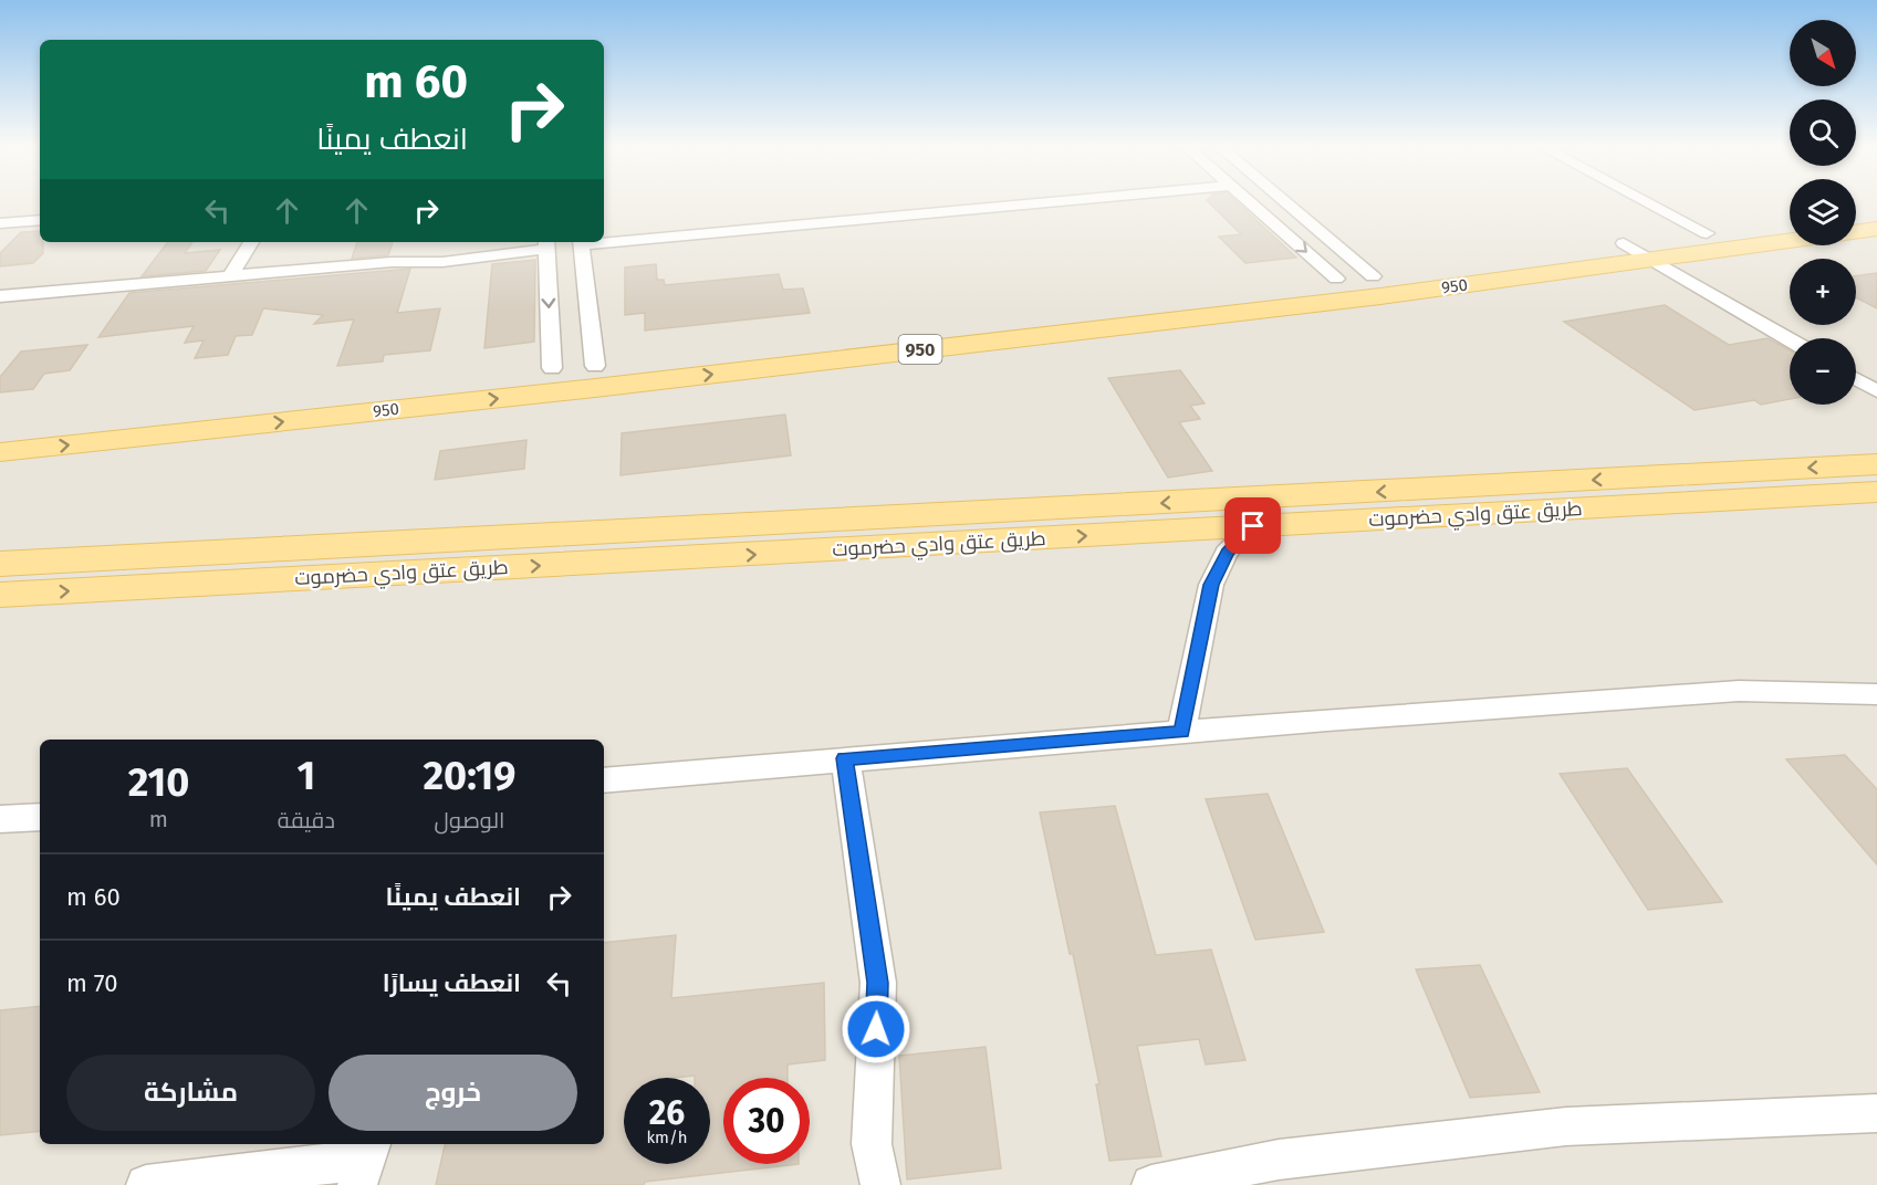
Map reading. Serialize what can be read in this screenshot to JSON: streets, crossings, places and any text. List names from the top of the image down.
{
  "streets": {
    "main road": ["950", "طريق عتق وادي حضرموت"]
  },
  "north": "bottom right",
  "page": {
    "map_buttons": ["+", "−"],
    "turn": ["60 m", "انعطف يمينًا"],
    "eta": [
      "20:19",
      "الوصول",
      "1",
      "دقيقة",
      "210",
      "m"
    ],
    "list": [
      {
        "name": "انعطف يمينًا",
        "value": "60 m"
      },
      {
        "name": "انعطف يسارًا",
        "value": "70 m"
      }
    ],
    "buttons": ["خروج", "مشاركة"],
    "speed": "26 km/h",
    "limit": "30"
  }
}
